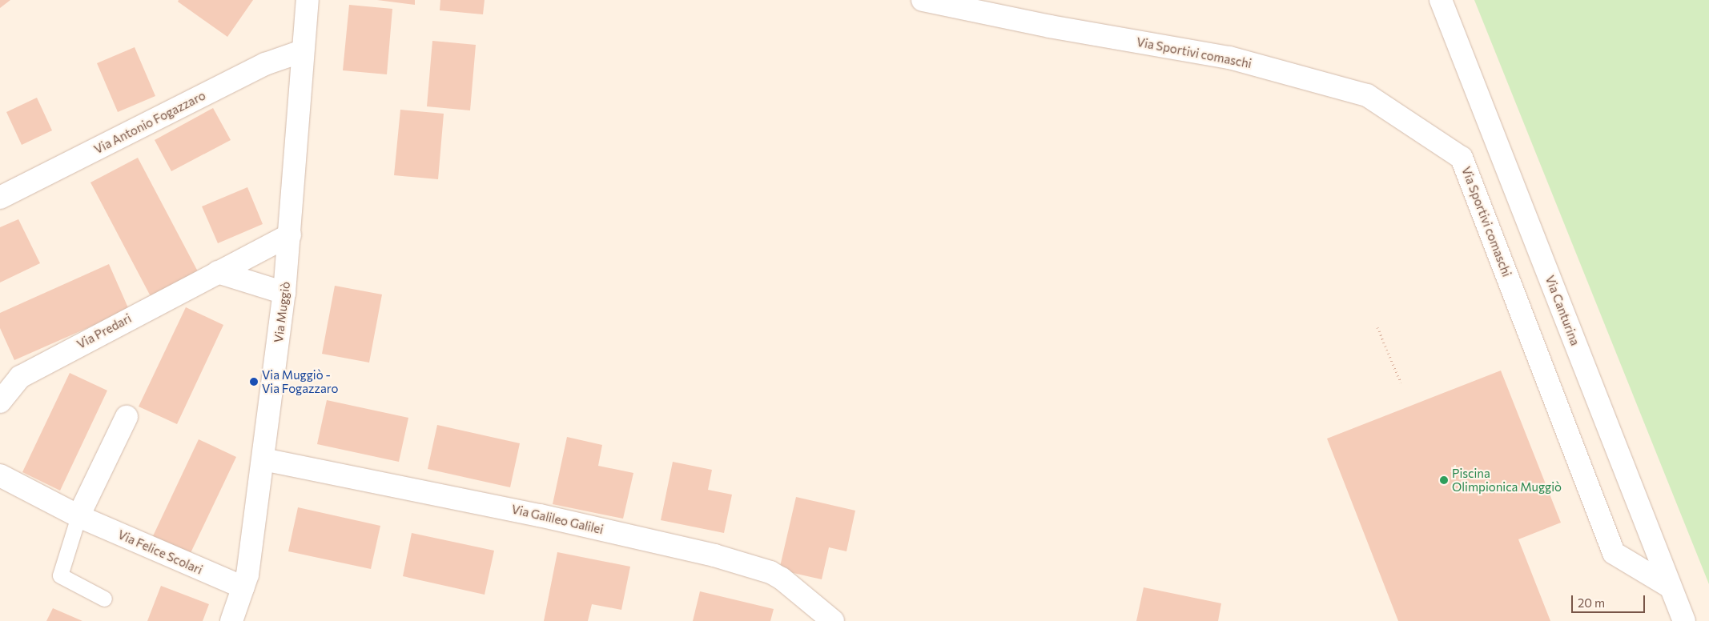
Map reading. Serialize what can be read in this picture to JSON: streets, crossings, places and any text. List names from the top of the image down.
{
  "streets": {
    "street": [
      "Via Sportivi comaschi",
      "Via Antonio Fogazzaro",
      "Via Canturina",
      "Via Muggiò",
      "Via Predari",
      "Via Galileo Galilei",
      "Via Felice Scolari"
    ]
  },
  "crossings": [
    ["Via Sportivi comaschi", "Via Canturina"],
    ["Via Antonio Fogazzaro", "Via Muggiò"],
    ["Via Muggiò", "Via Predari"],
    ["Via Muggiò", "Via Galileo Galilei"],
    ["Via Muggiò", "Via Felice Scolari"]
  ],
  "places": ["Via Muggiò - Via Fogazzaro", "Piscina Olimpionica Muggiò"],
  "scale_bar": "20 m"
}
